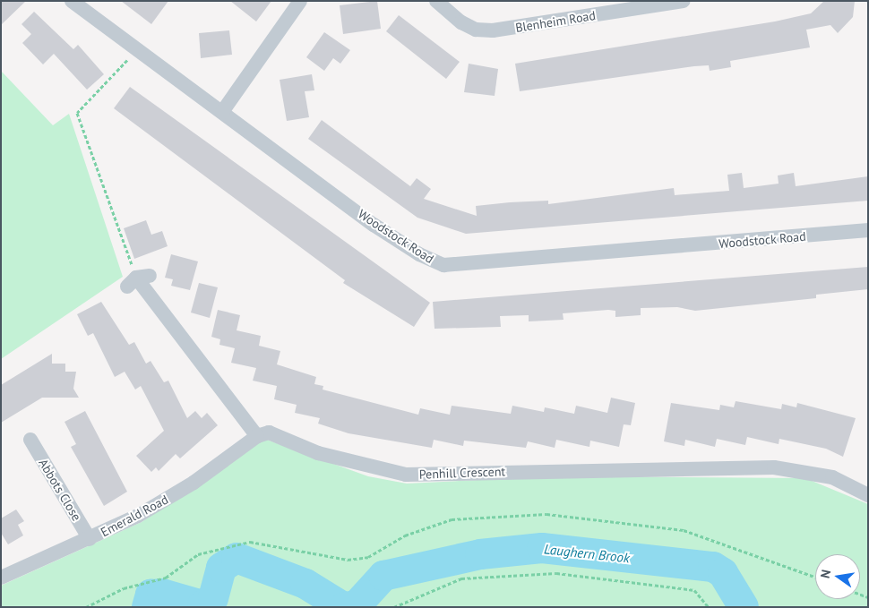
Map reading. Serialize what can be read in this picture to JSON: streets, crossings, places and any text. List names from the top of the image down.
{
  "streets": {
    "street": [
      "Blenheim Road",
      "Woodstock Road",
      "Penhill Crescent",
      "Abbots Close",
      "Emerald Road"
    ]
  },
  "crossings": [
    ["Penhill Crescent", "Emerald Road"],
    ["Abbots Close", "Emerald Road"]
  ],
  "water": ["Laughern Brook"],
  "north": "left"
}
